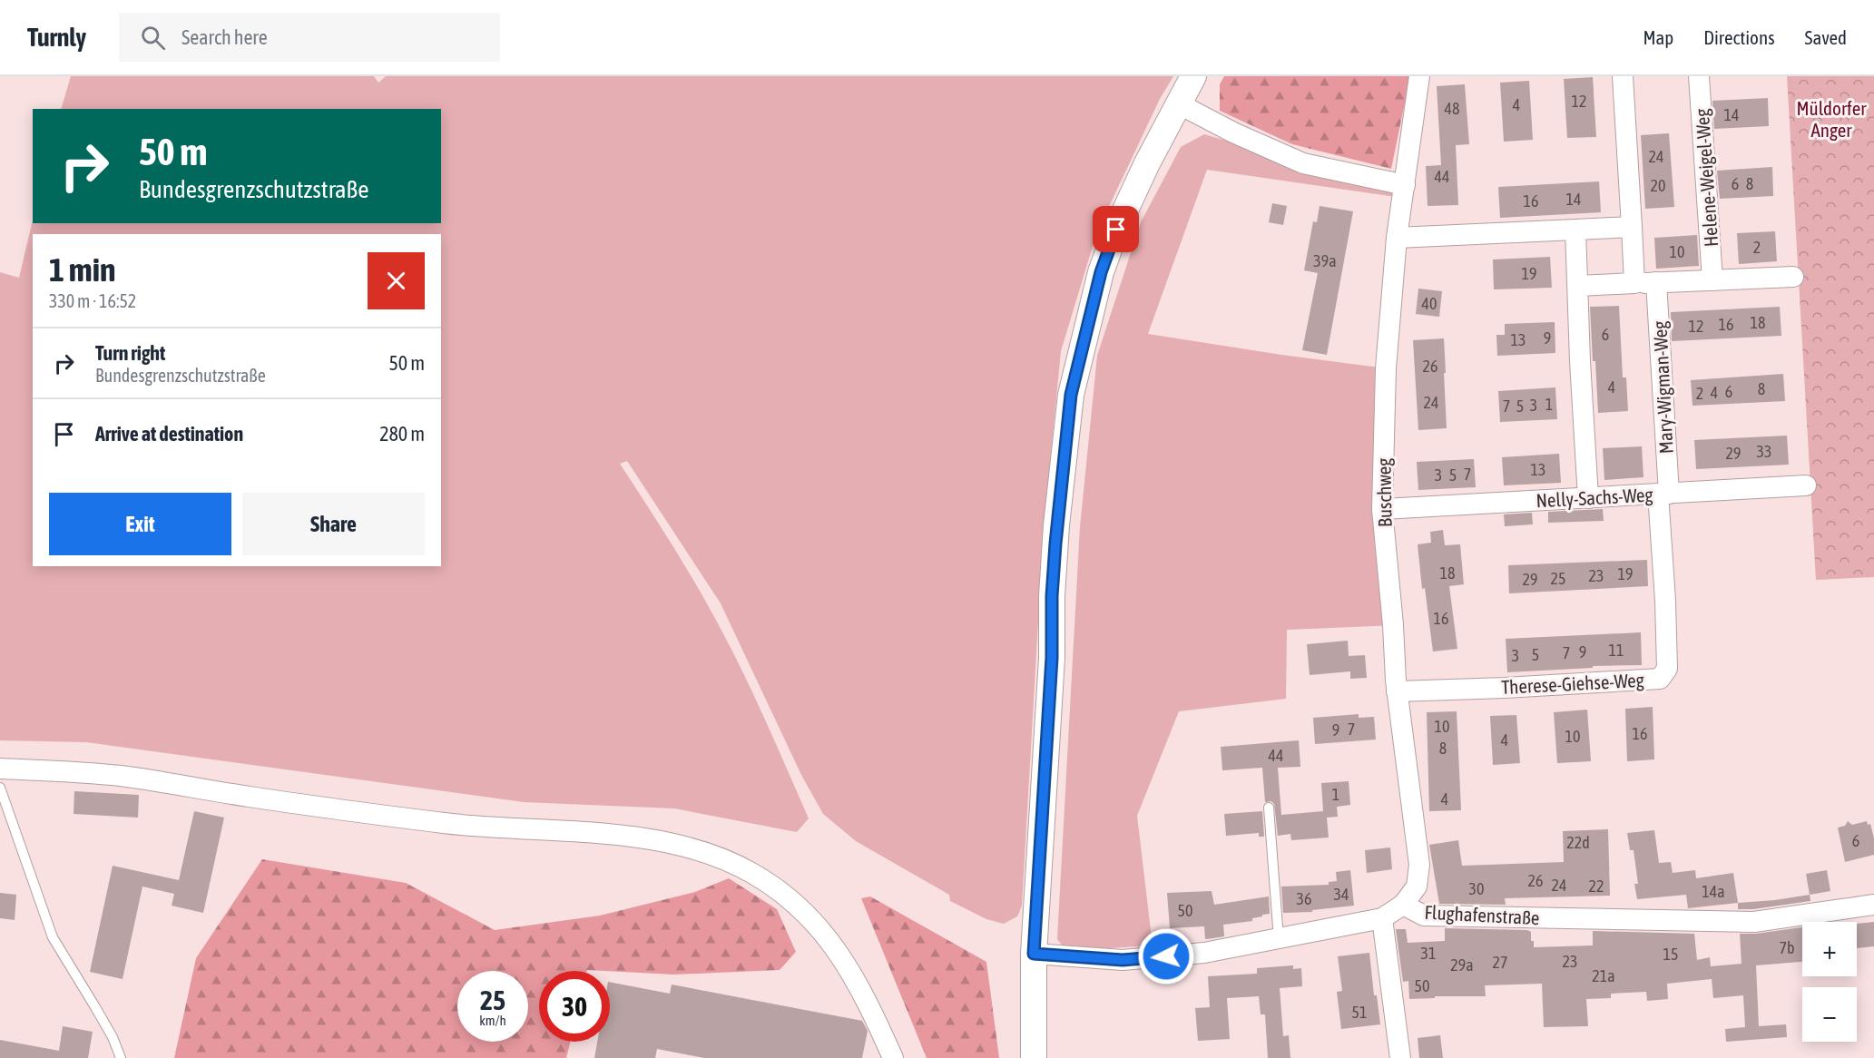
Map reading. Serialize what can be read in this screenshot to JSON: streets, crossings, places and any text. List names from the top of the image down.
{
  "streets": {
    "street": [
      "Helene-Weigel-Weg",
      "Mary-Wigman-Weg",
      "Buschweg",
      "Nelly-Sachs-Weg",
      "Therese-Giehse-Weg",
      "Flughafenstraße"
    ]
  },
  "crossings": [
    ["Mary-Wigman-Weg", "Nelly-Sachs-Weg"],
    ["Mary-Wigman-Weg", "Therese-Giehse-Weg"],
    ["Buschweg", "Nelly-Sachs-Weg"],
    ["Buschweg", "Therese-Giehse-Weg"],
    ["Buschweg", "Flughafenstraße"],
    ["Nelly-Sachs-Weg", "Therese-Giehse-Weg"]
  ],
  "parks": ["Müldorfer Anger"],
  "house_numbers": [
    "12",
    "4",
    "48",
    "14",
    "24",
    "44",
    "6",
    "8",
    "20",
    "14",
    "16",
    "2",
    "10",
    "39a",
    "19",
    "40",
    "18",
    "16",
    "12",
    "6",
    "9",
    "13",
    "26",
    "4",
    "8",
    "6",
    "4",
    "2",
    "24",
    "1",
    "3",
    "7",
    "5",
    "33",
    "29",
    "13",
    "7",
    "3",
    "5",
    "18",
    "19",
    "23",
    "25",
    "29",
    "16",
    "11",
    "9",
    "7",
    "5",
    "3",
    "10",
    "7",
    "9",
    "16",
    "10",
    "4",
    "8",
    "44",
    "1",
    "4",
    "6",
    "22d",
    "26",
    "24",
    "22",
    "30",
    "14a",
    "34",
    "36",
    "50",
    "7b",
    "31",
    "15",
    "23",
    "27",
    "29a",
    "21a",
    "50",
    "51"
  ],
  "page": {
    "header": "Turnly",
    "search": "Search here",
    "nav": ["Map", "Directions", "Saved"],
    "turn": ["50 m", "Bundesgrenzschutzstraße"],
    "heading": ["1 min", "330 m · 16:52"],
    "list": [
      {
        "name": "Turn right",
        "note": "Bundesgrenzschutzstraße",
        "value": "50 m"
      },
      {
        "name": "Arrive at destination",
        "value": "280 m"
      }
    ],
    "buttons": ["Exit", "Share"],
    "map_buttons": ["+", "−"],
    "speed": "25 km/h",
    "limit": "30"
  }
}
